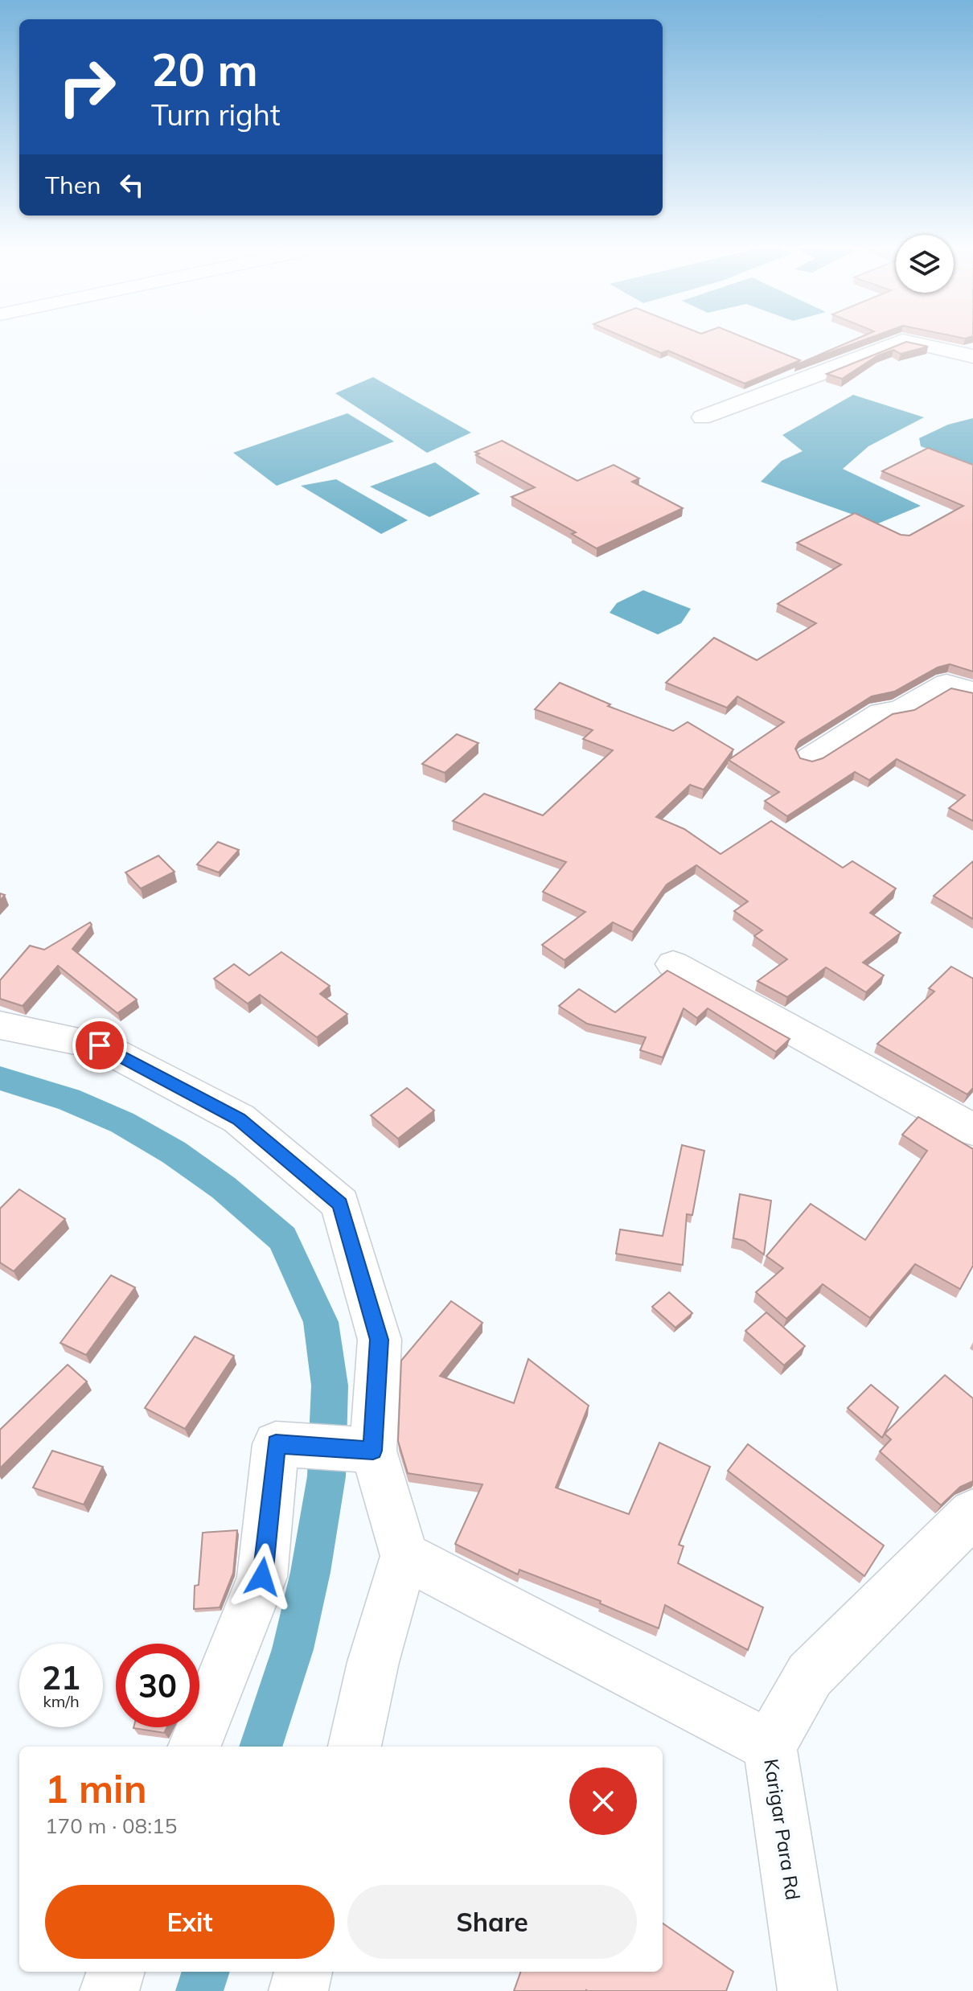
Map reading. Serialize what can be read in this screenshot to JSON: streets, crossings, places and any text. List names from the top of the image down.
{
  "streets": {
    "street": ["Karigar Para Rd"]
  },
  "page": {
    "turn": ["20 m", "Turn right"],
    "then": "Then",
    "speed": "21 km/h",
    "limit": "30",
    "heading": ["1 min", "170 m · 08:15"],
    "buttons": ["Exit", "Share"]
  }
}
